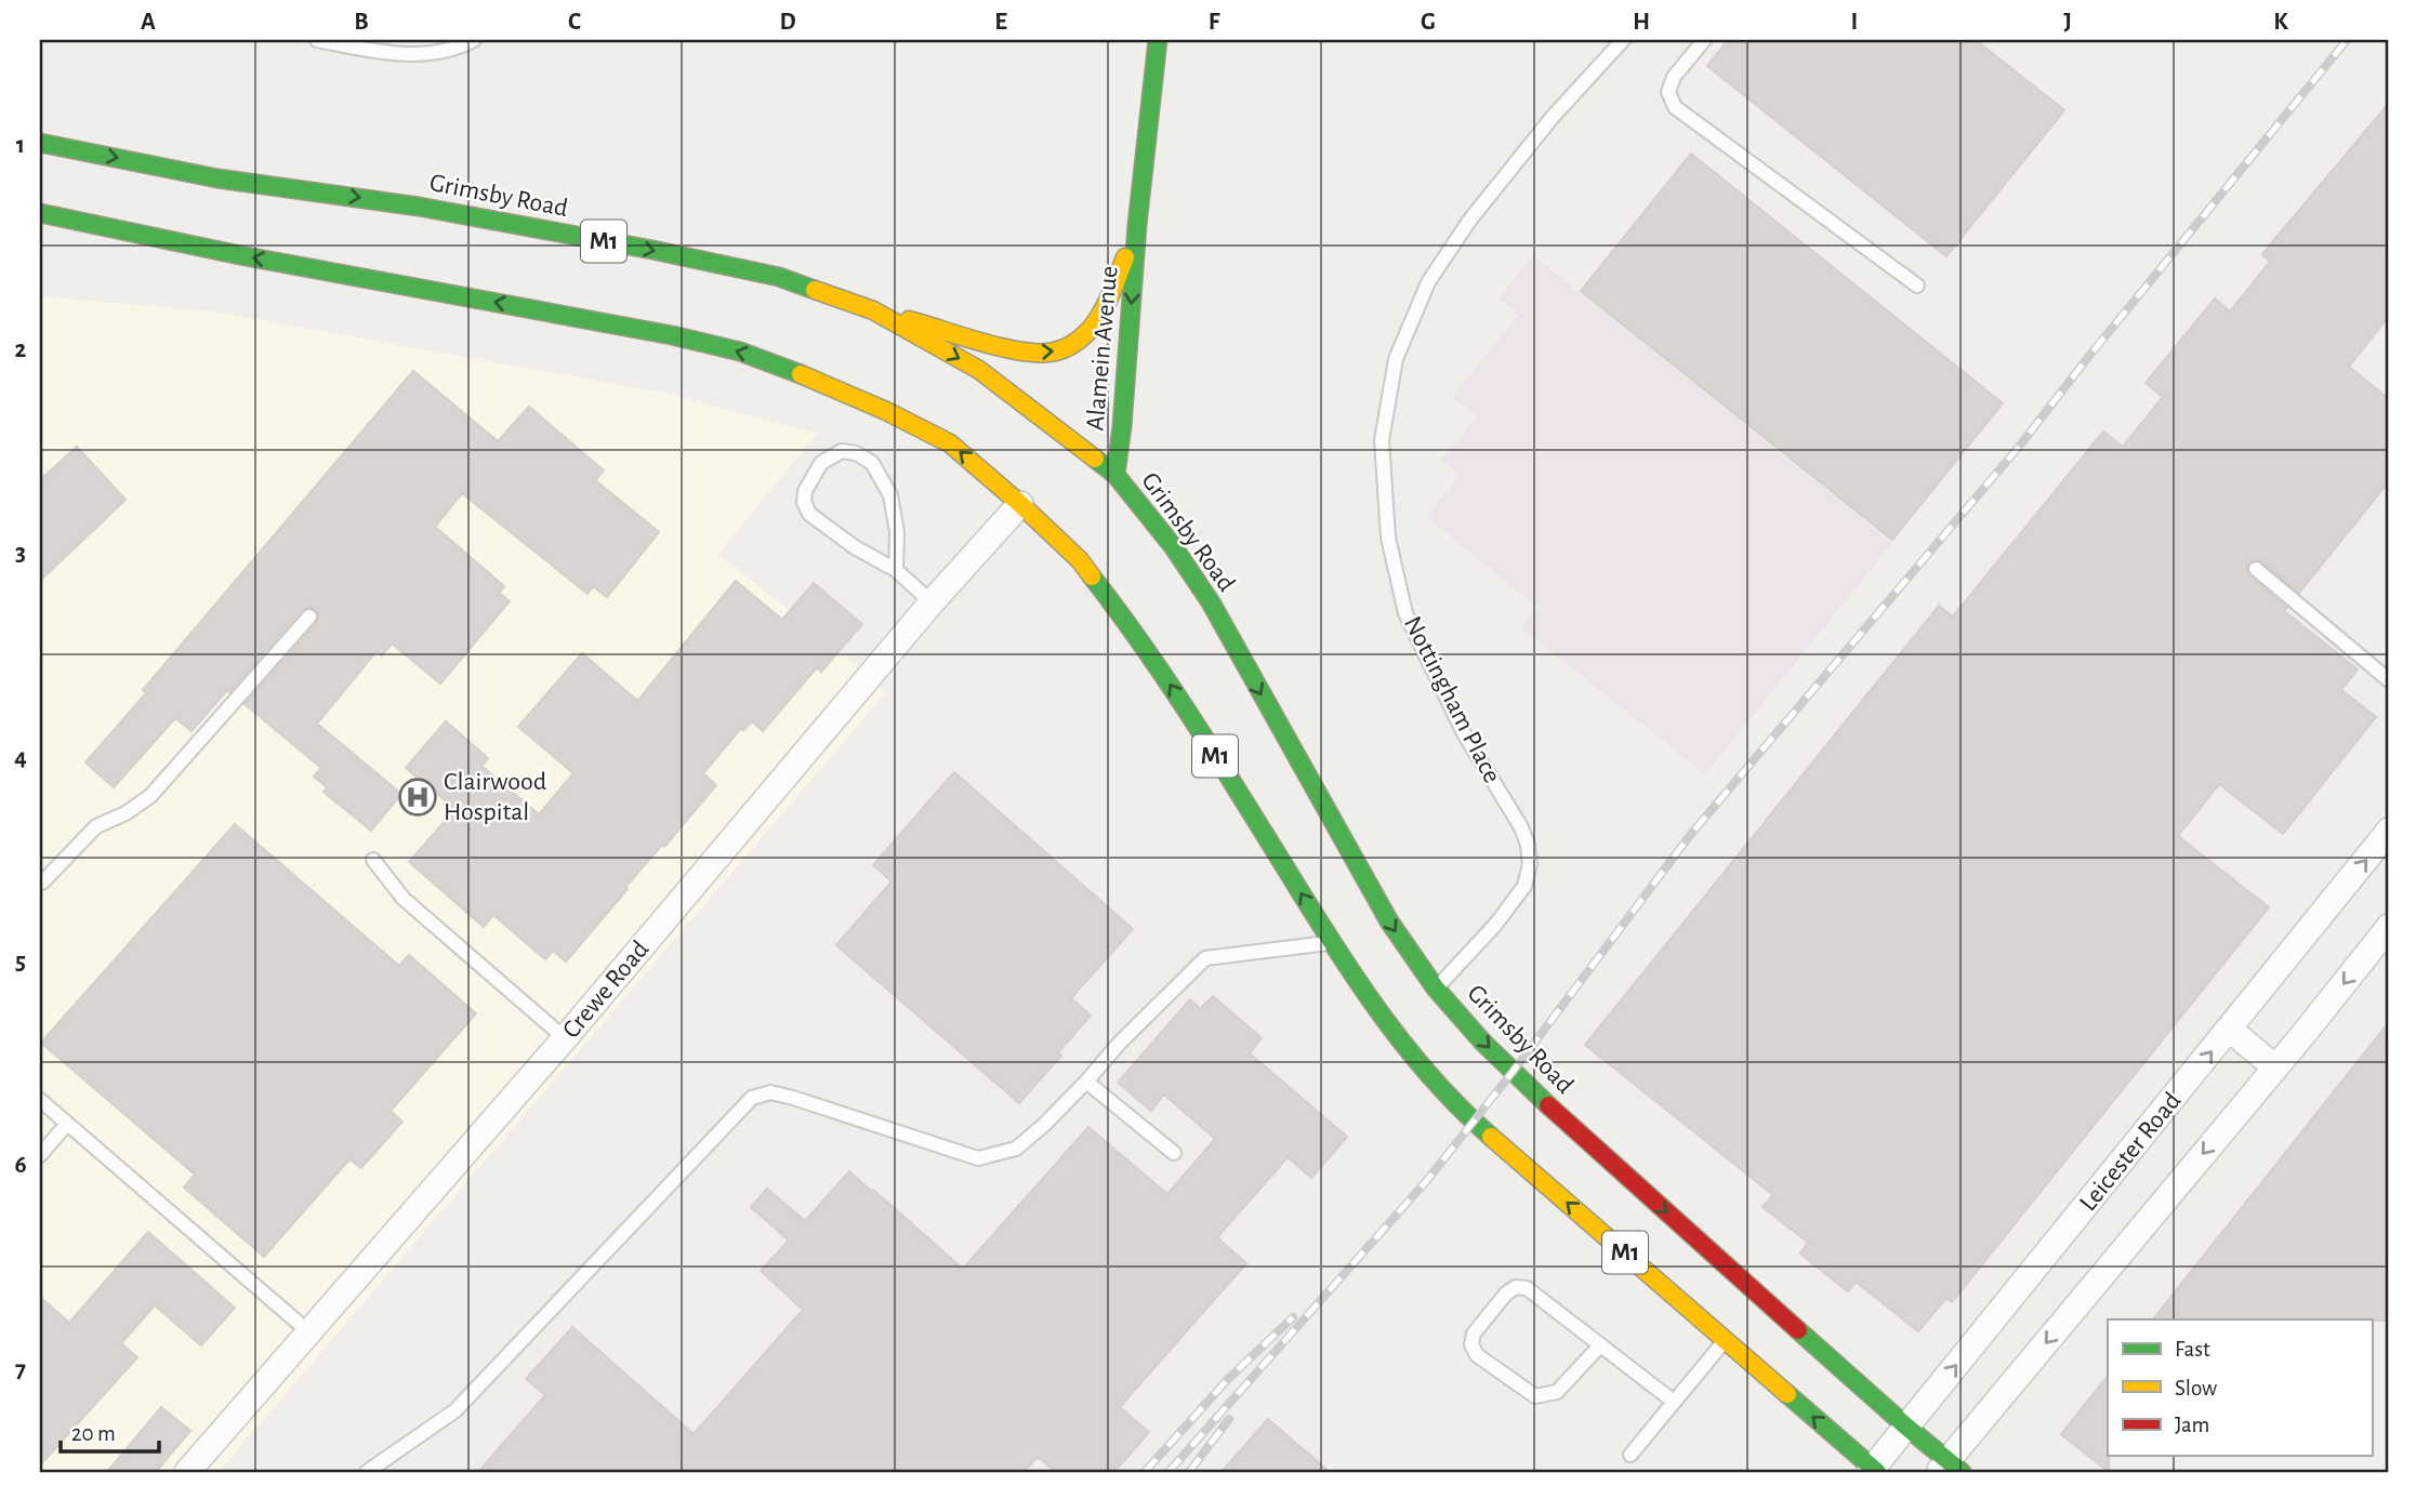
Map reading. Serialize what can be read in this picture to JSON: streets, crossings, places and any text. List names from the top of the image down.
{
  "streets": {
    "main road": ["Grimsby Road", "M1", "Alamein Avenue"],
    "street": ["Crewe Road", "Leicester Road"],
    "lane": ["Nottingham Place"]
  },
  "crossings": [
    ["Grimsby Road", "Alamein Avenue"],
    ["Grimsby Road", "Nottingham Place"],
    ["Grimsby Road", "Leicester Road"],
    ["M1", "Crewe Road"],
    ["M1", "Leicester Road"]
  ],
  "places": {
    "hospital": ["Clairwood Hospital"]
  },
  "legend": ["Fast", "Slow", "Jam"],
  "scale_bar": "20 m",
  "grid": {
    "columns": [
      "A",
      "B",
      "C",
      "D",
      "E",
      "F",
      "G",
      "H",
      "I",
      "J",
      "K"
    ],
    "rows": [
      "1",
      "2",
      "3",
      "4",
      "5",
      "6",
      "7"
    ]
  }
}
